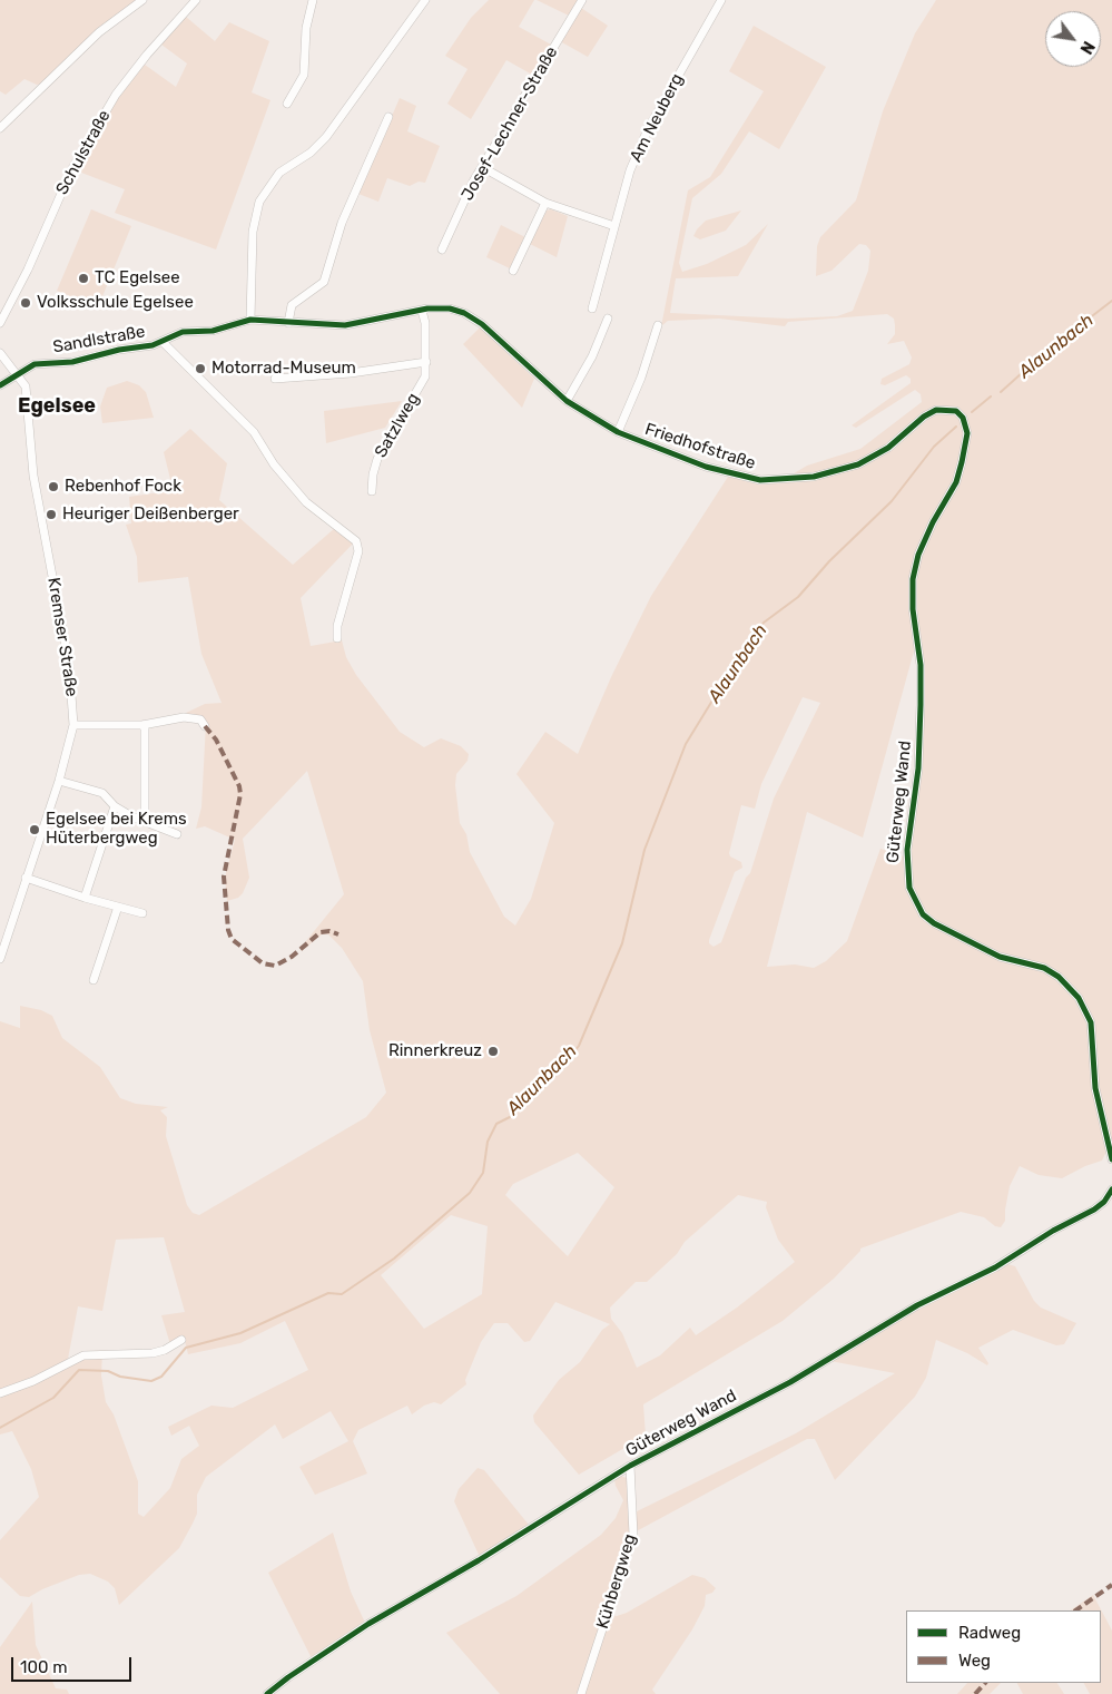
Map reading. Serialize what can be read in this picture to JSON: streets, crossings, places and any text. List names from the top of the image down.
{
  "streets": {
    "street": [
      "Am Neuberg",
      "Josef-Lechner-Straße",
      "Schulstraße",
      "Sandlstraße",
      "Satzlweg",
      "Friedhofstraße",
      "Kremser Straße",
      "Güterweg Wand",
      "Kühbergweg"
    ]
  },
  "crossings": [
    ["Sandlstraße", "Friedhofstraße"],
    ["Sandlstraße", "Kremser Straße"],
    ["Satzlweg", "Friedhofstraße"],
    ["Friedhofstraße", "Güterweg Wand"],
    ["Güterweg Wand", "Kühbergweg"]
  ],
  "districts": ["Egelsee"],
  "water": ["Alaunbach"],
  "places": [
    "TC Egelsee",
    "Volksschule Egelsee",
    "Motorrad-Museum",
    "Rebenhof Fock",
    "Heuriger Deißenberger",
    "Egelsee bei Krems Hüterbergweg",
    "Rinnerkreuz"
  ],
  "legend": ["Radweg", "Weg"],
  "scale_bar": "100 m",
  "north": "bottom right"
}
